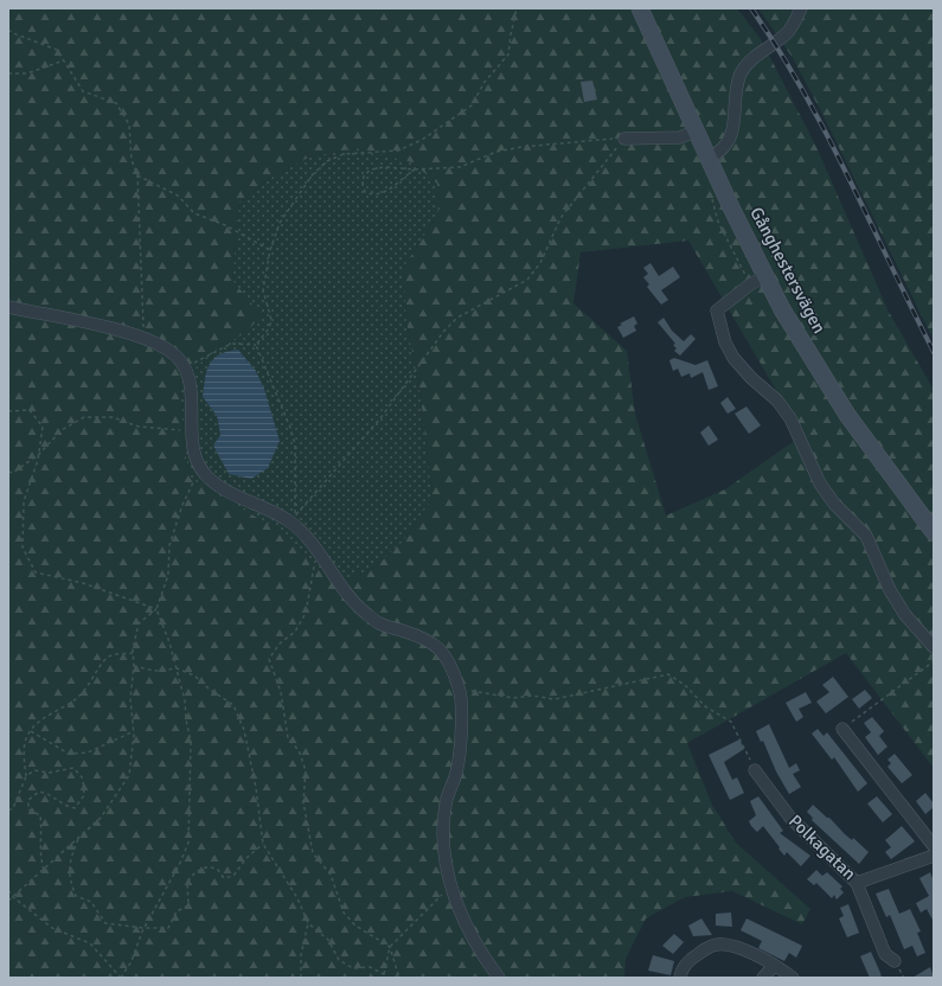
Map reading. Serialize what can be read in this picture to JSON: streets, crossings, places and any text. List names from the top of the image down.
{
  "streets": {
    "street": ["Gånghestersvägen", "Polkagatan"]
  }
}
